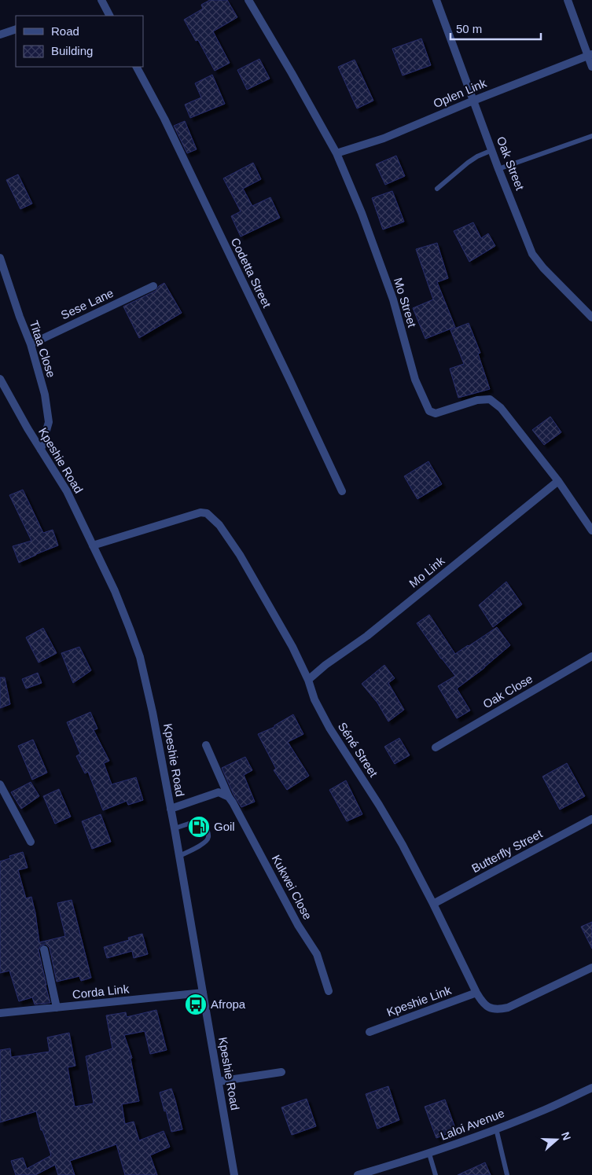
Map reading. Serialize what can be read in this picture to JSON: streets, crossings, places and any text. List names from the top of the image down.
{
  "streets": {
    "street": [
      "Oplen Link",
      "Oak Street",
      "Codetta Street",
      "Mo Street",
      "Sese Lane",
      "Titaa Close",
      "Kpeshie Road",
      "Mo Link",
      "Oak Close",
      "Séné Street",
      "Butterfly Street",
      "Kukwei Close",
      "Corda Link",
      "Kpeshie Link",
      "Laloi Avenue"
    ]
  },
  "crossings": [
    ["Oplen Link", "Oak Street"],
    ["Oplen Link", "Mo Street"],
    ["Mo Street", "Mo Link"],
    ["Sese Lane", "Titaa Close"],
    ["Titaa Close", "Kpeshie Road"],
    ["Kpeshie Road", "Séné Street"],
    ["Kpeshie Road", "Corda Link"],
    ["Mo Link", "Séné Street"],
    ["Séné Street", "Butterfly Street"],
    ["Séné Street", "Kpeshie Link"]
  ],
  "places": {
    "fuel station": ["Goil"],
    "bus stop": ["Afropa"]
  },
  "legend": ["Road", "Building"],
  "scale_bar": "50 m",
  "north": "right"
}
